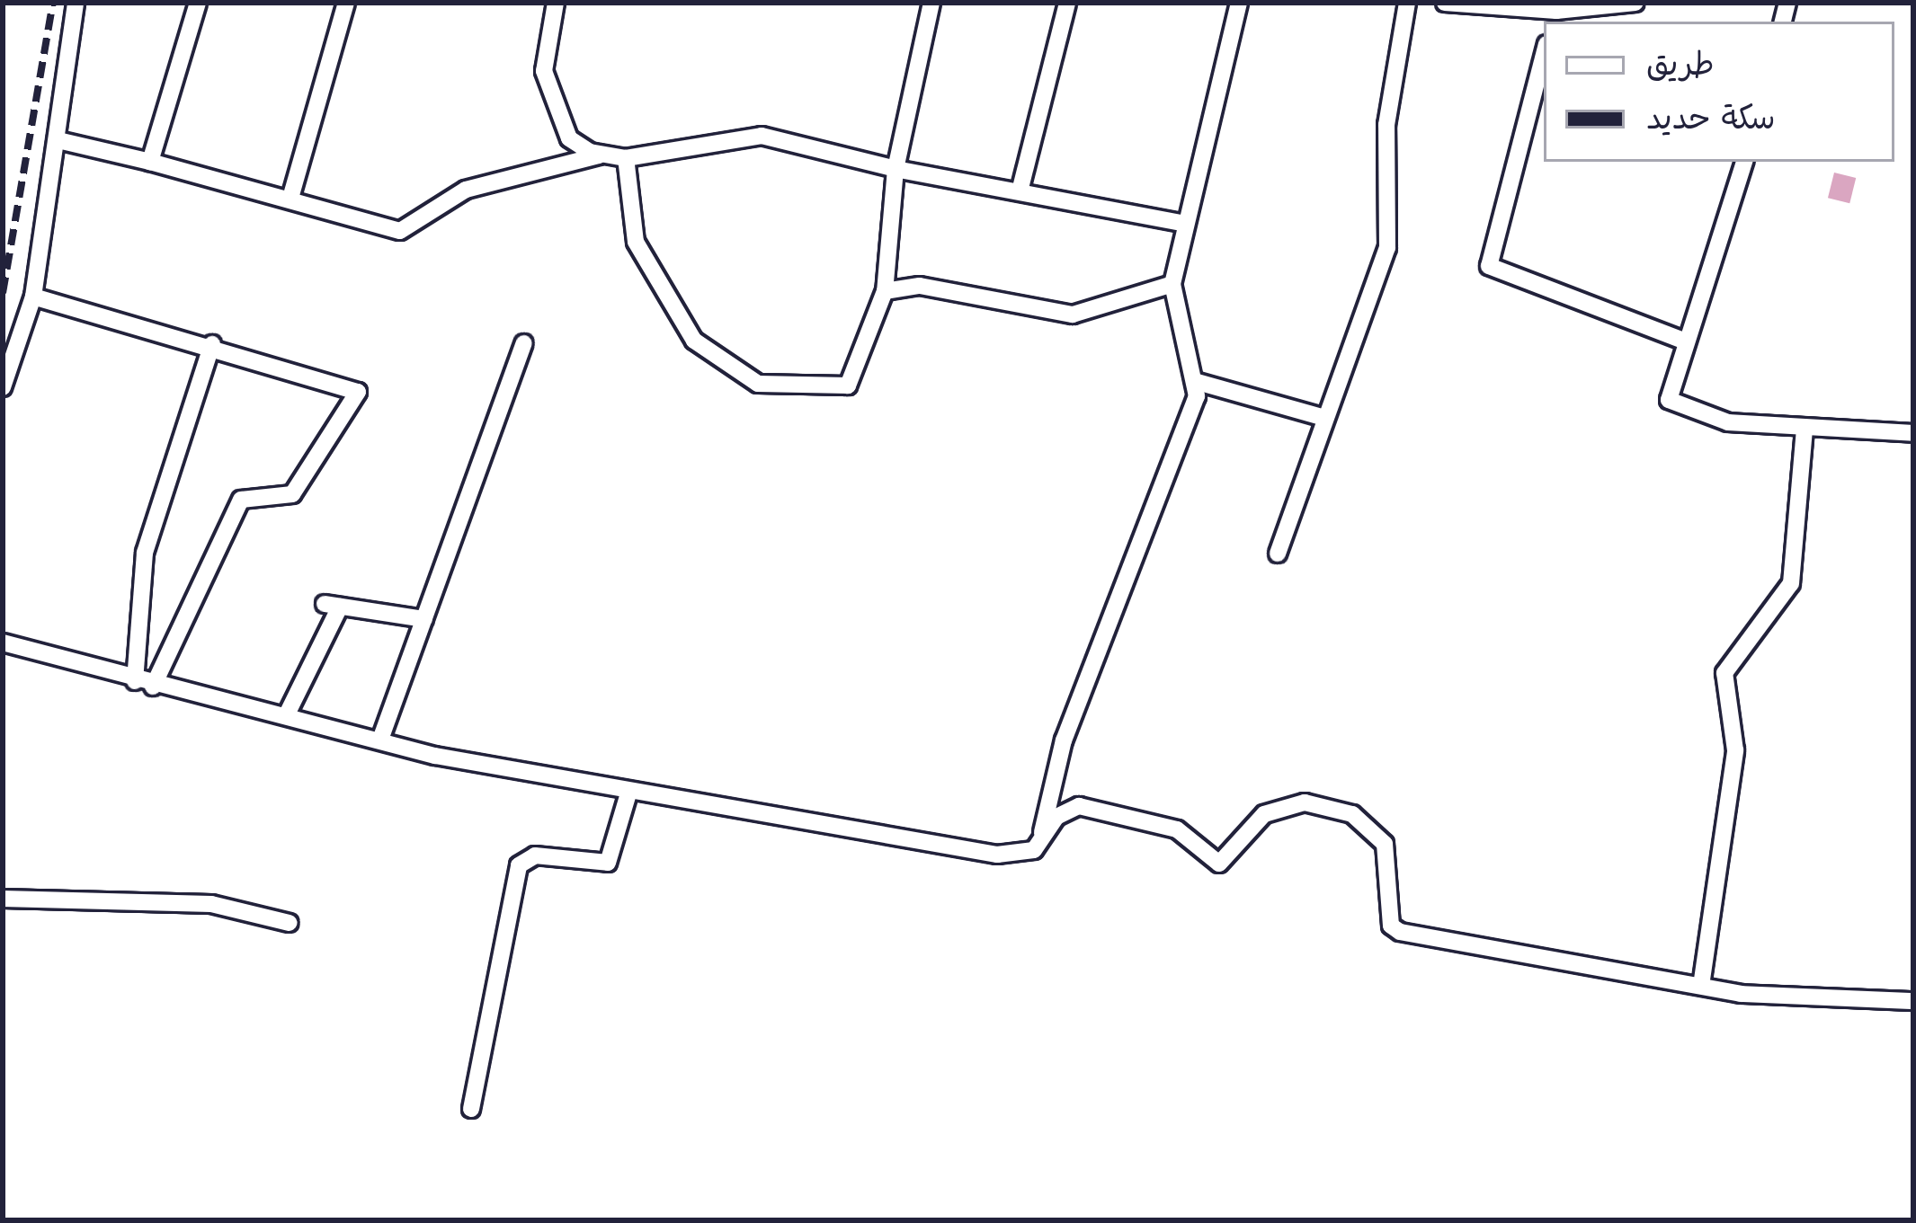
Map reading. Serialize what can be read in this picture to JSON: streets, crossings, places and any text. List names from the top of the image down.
{
  "legend": ["طريق", "سكة حديد"]
}
